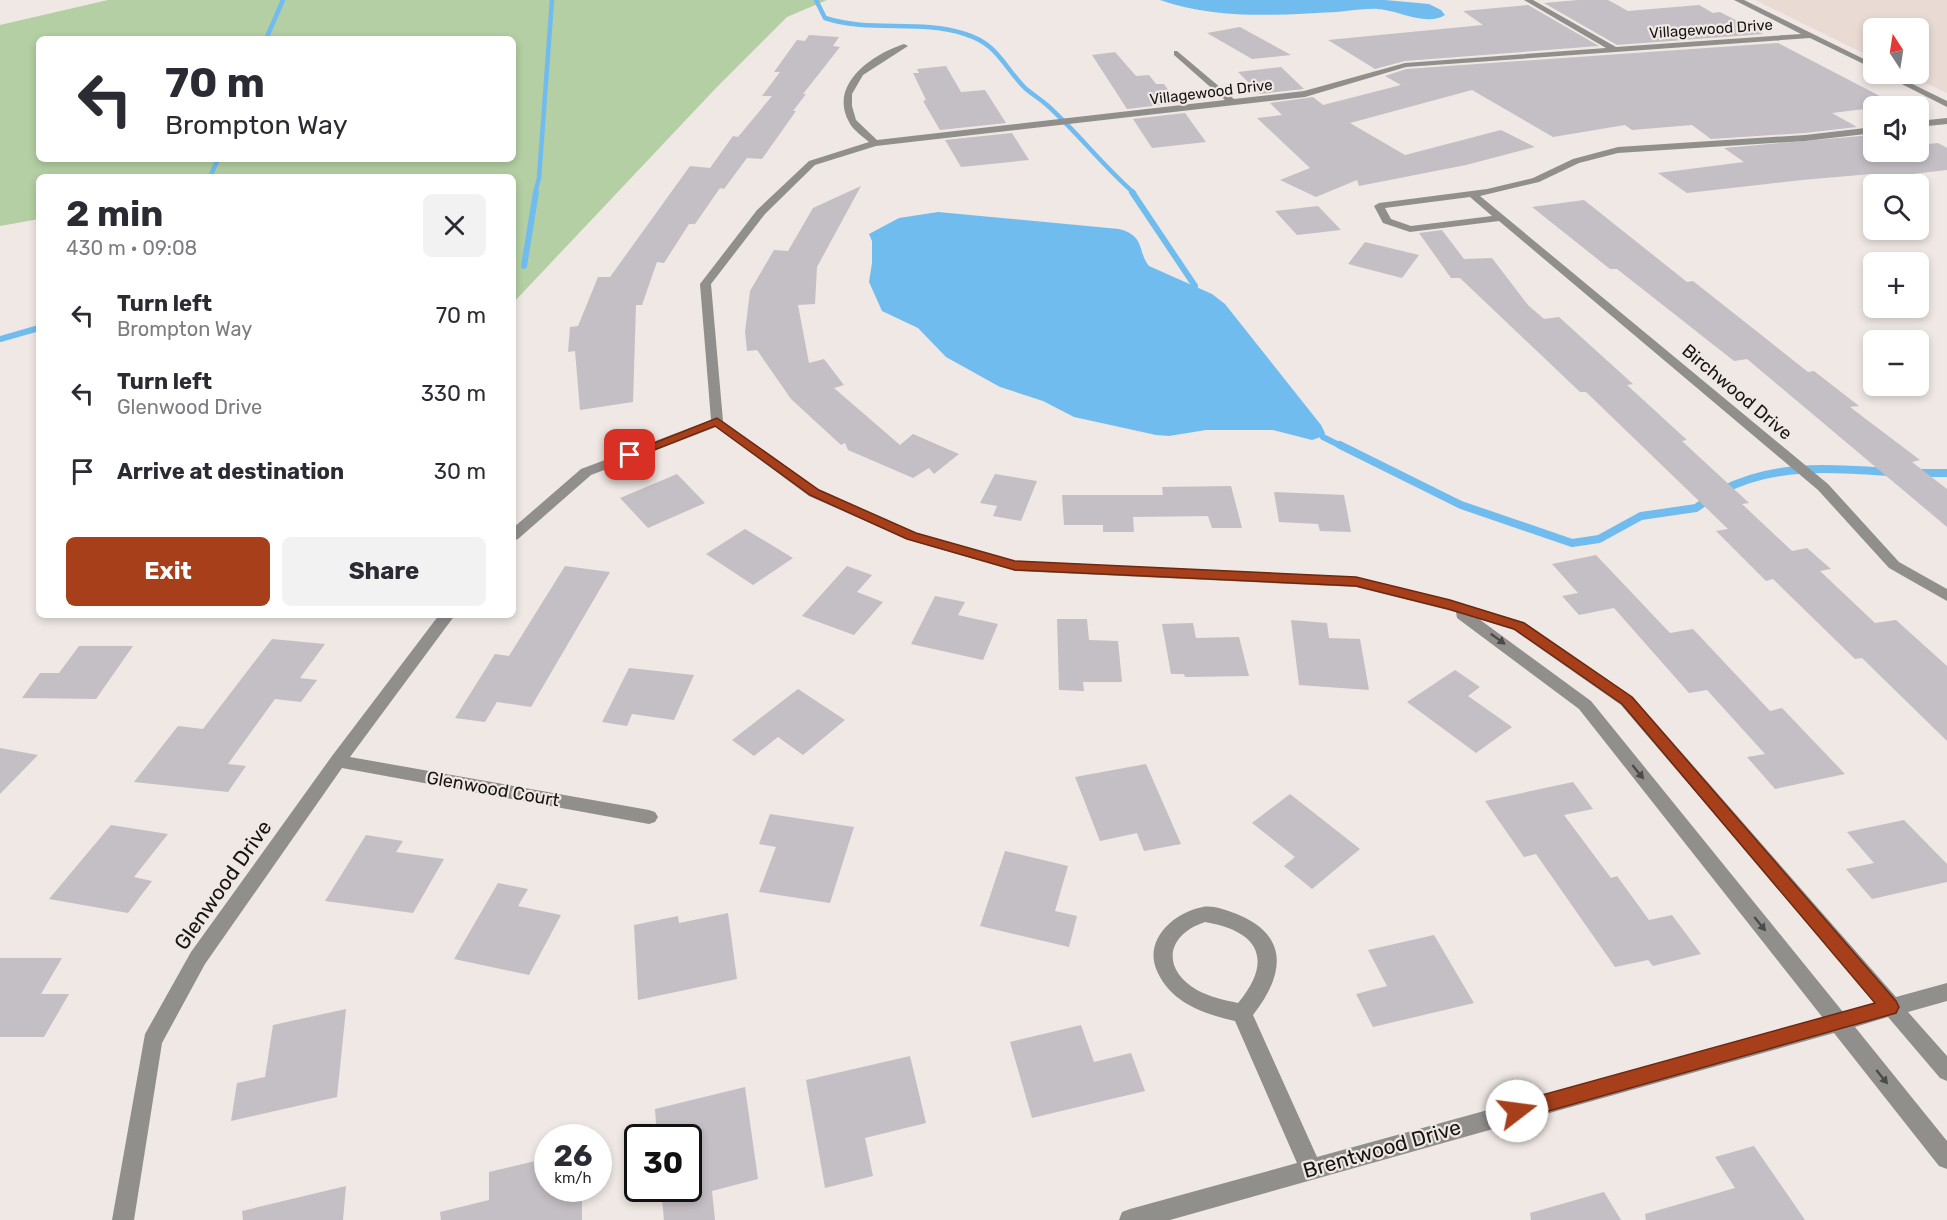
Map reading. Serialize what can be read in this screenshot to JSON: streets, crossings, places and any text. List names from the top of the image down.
{
  "streets": {
    "street": [
      "Villagewood Drive",
      "Birchwood Drive",
      "Glenwood Court",
      "Glenwood Drive",
      "Brentwood Drive"
    ]
  },
  "crossings": [
    ["Glenwood Court", "Glenwood Drive"]
  ],
  "north": "top",
  "page": {
    "map_buttons": ["+", "−"],
    "turn": ["70 m", "Brompton Way"],
    "heading": ["2 min", "430 m · 09:08"],
    "list": [
      {
        "name": "Turn left",
        "note": "Brompton Way",
        "value": "70 m"
      },
      {
        "name": "Turn left",
        "note": "Glenwood Drive",
        "value": "330 m"
      },
      {
        "name": "Arrive at destination",
        "value": "30 m"
      }
    ],
    "buttons": ["Exit", "Share"],
    "speed": "26 km/h",
    "limit": "30"
  }
}
